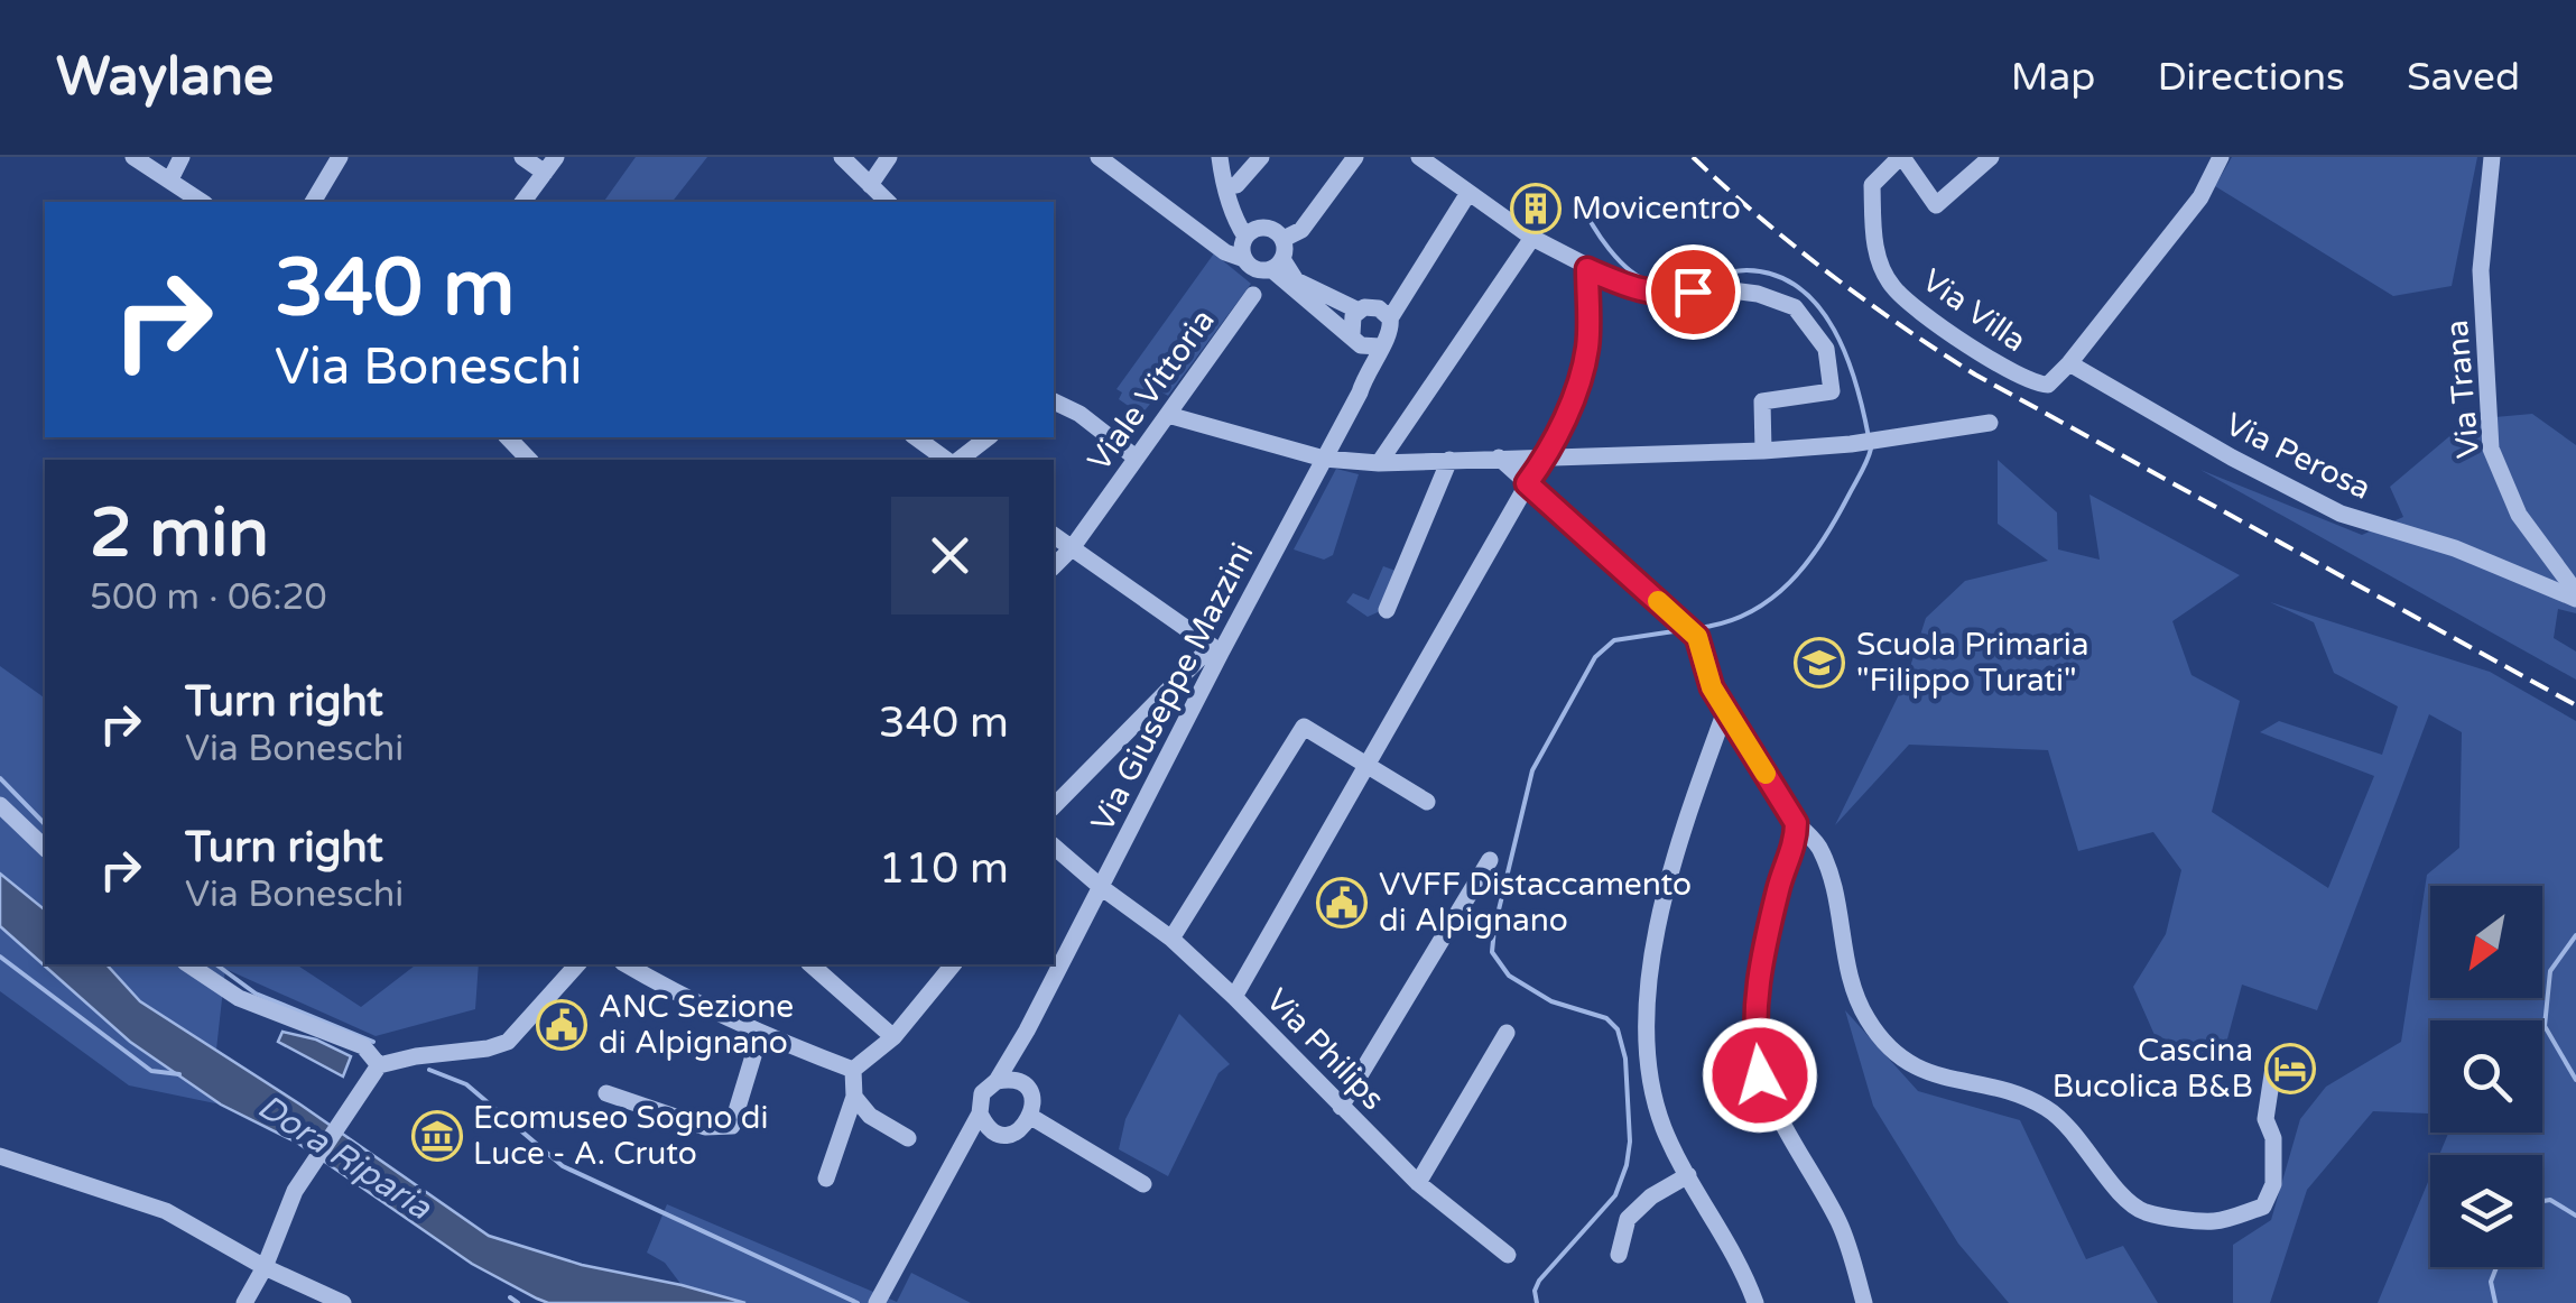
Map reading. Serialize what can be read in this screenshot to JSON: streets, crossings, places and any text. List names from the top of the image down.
{
  "streets": {
    "street": [
      "Via Villa",
      "Via Trana",
      "Viale Vittoria",
      "Via Perosa",
      "Via Giuseppe Mazzini",
      "Via Philips"
    ]
  },
  "crossings": [
    ["Via Villa", "Via Perosa"],
    ["Via Trana", "Via Perosa"],
    ["Via Giuseppe Mazzini", "Via Philips"]
  ],
  "water": ["Dora Riparia"],
  "places": {
    "building": ["Movicentro"],
    "school or university": ["Scuola Primaria \"Filippo Turati\""],
    "public building": ["VVFF Distaccamento di Alpignano", "ANC Sezione di Alpignano"],
    "hotel": ["Cascina Bucolica B&B"],
    "museum": ["Ecomuseo Sogno di Luce - A. Cruto"]
  },
  "north": "bottom left",
  "page": {
    "header": "Waylane",
    "nav": ["Map", "Directions", "Saved"],
    "turn": ["340 m", "Via Boneschi"],
    "heading": ["2 min", "500 m · 06:20"],
    "list": [
      {
        "name": "Turn right",
        "note": "Via Boneschi",
        "value": "340 m"
      },
      {
        "name": "Turn right",
        "note": "Via Boneschi",
        "value": "110 m"
      }
    ]
  }
}
